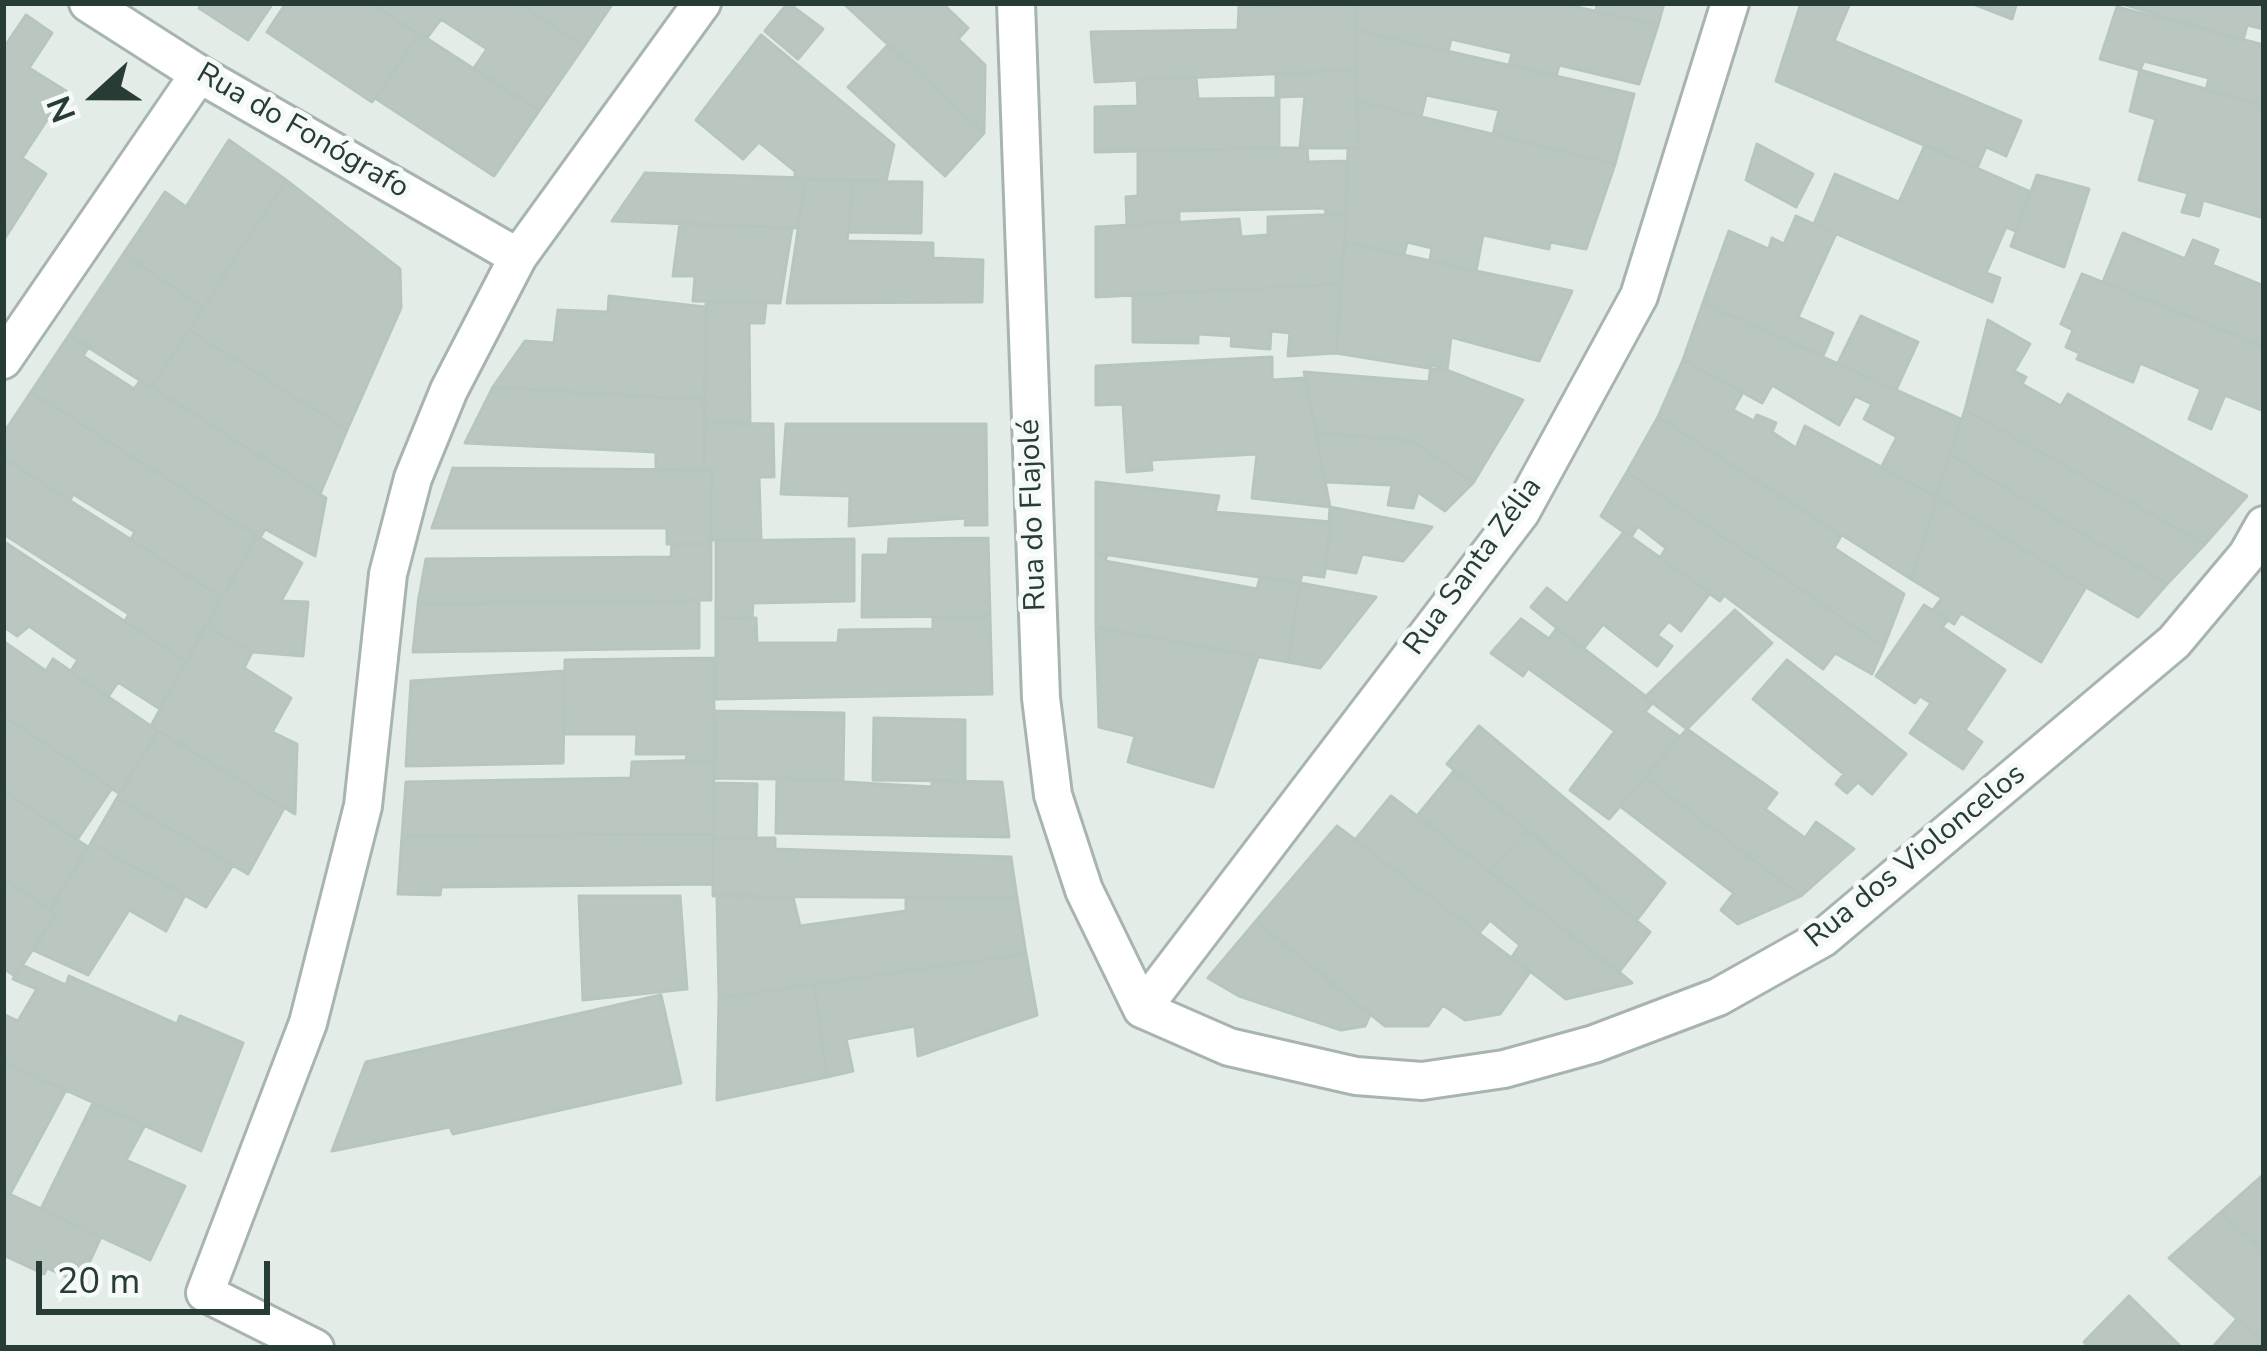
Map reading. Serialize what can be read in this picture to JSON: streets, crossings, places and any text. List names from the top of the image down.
{
  "streets": {
    "street": [
      "Rua do Fonógrafo",
      "Rua do Flajolé",
      "Rua Santa Zélia",
      "Rua dos Violoncelos"
    ]
  },
  "crossings": [
    ["Rua do Flajolé", "Rua Santa Zélia"],
    ["Rua do Flajolé", "Rua dos Violoncelos"],
    ["Rua Santa Zélia", "Rua dos Violoncelos"]
  ],
  "scale_bar": "20 m",
  "north": "left"
}
